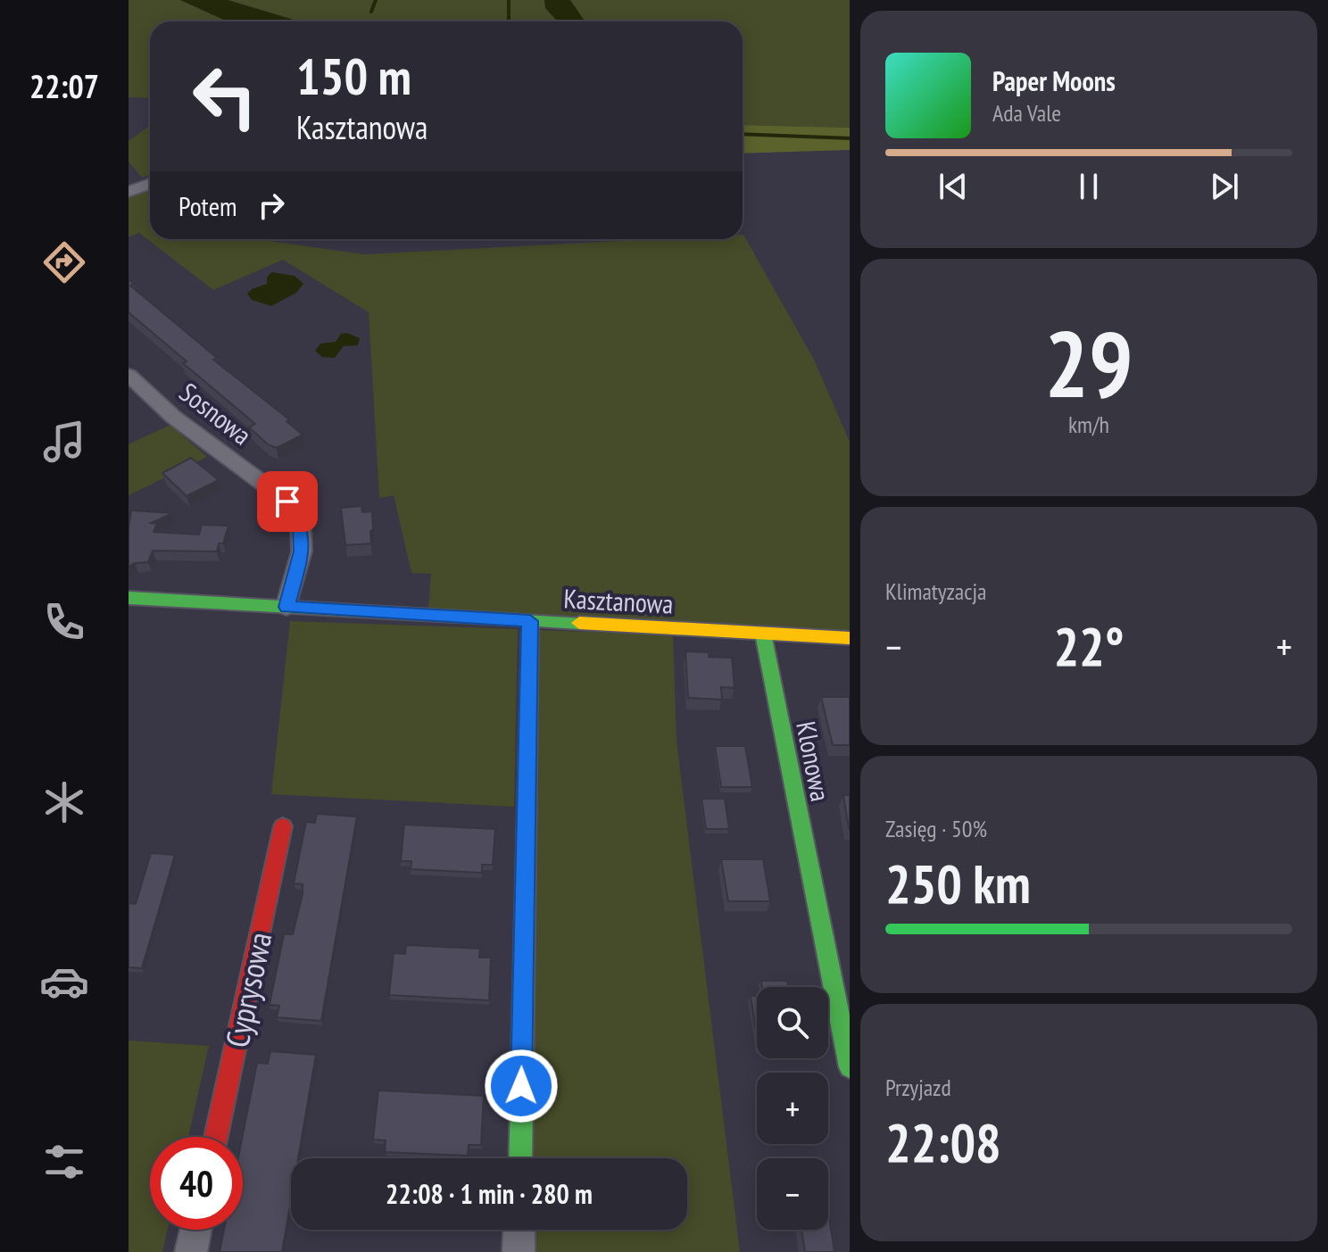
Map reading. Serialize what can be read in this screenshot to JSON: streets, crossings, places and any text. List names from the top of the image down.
{
  "streets": {
    "street": [
      "Sosnowa",
      "Kasztanowa",
      "Klonowa",
      "Cyprysowa"
    ]
  },
  "crossings": [
    ["Sosnowa", "Kasztanowa"],
    ["Kasztanowa", "Klonowa"]
  ],
  "page": {
    "tabs": "22:07",
    "turn": ["150 m", "Kasztanowa"],
    "song": ["Paper Moons", "Ada Vale"],
    "then": "Potem",
    "tile": [
      ["29", "km/h"],
      "Klimatyzacja",
      ["Zasięg · 50%", "250 km"],
      ["Przyjazd", "22:08"]
    ],
    "heat": ["−", "22°", "+"],
    "map_buttons": ["+", "−"],
    "limit": "40",
    "trip": "22:08 · 1 min · 280 m"
  }
}
